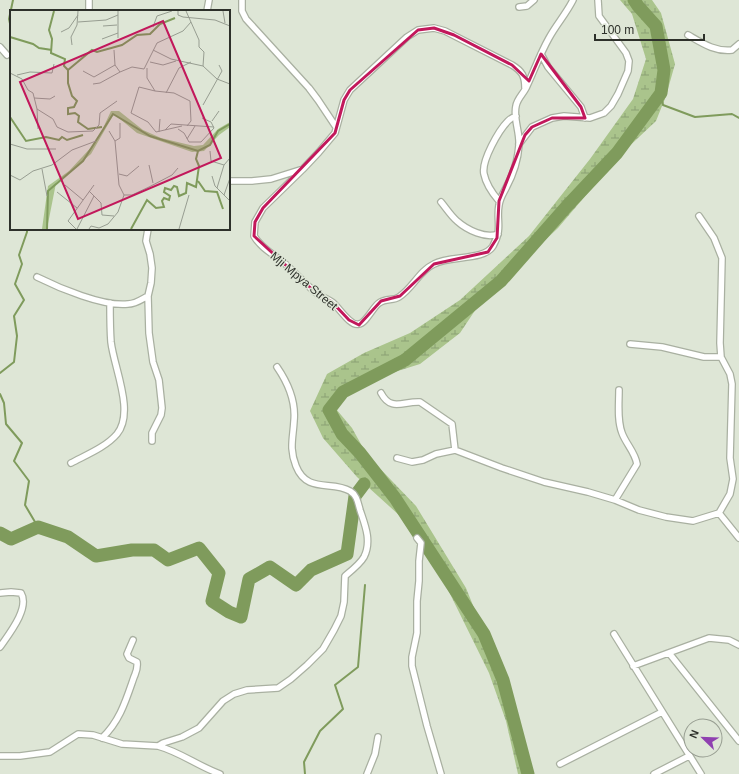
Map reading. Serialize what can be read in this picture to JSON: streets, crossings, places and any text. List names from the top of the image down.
{
  "streets": {
    "street": ["Mji Mpya Street"]
  },
  "scale_bar": "100 m",
  "north": "top left"
}
